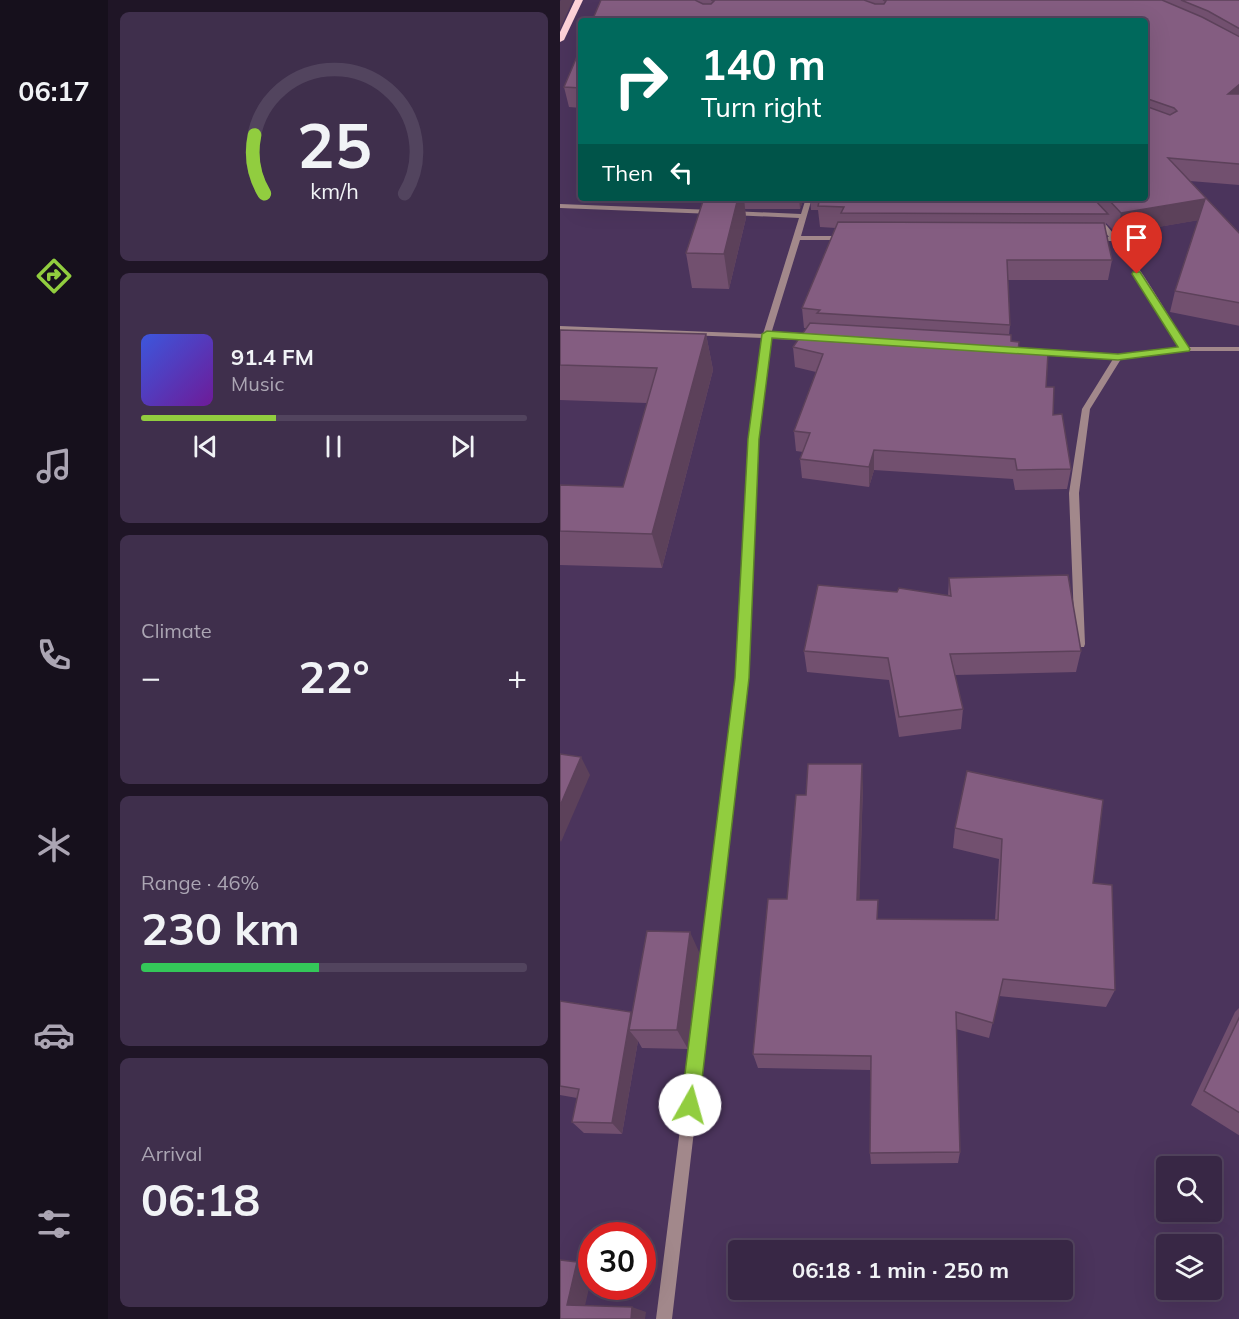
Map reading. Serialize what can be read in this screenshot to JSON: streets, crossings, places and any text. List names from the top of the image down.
{
  "page": {
    "tabs": "06:17",
    "turn": ["140 m", "Turn right"],
    "then": "Then",
    "song": ["91.4 FM", "Music"],
    "tile": [
      "Climate",
      ["Range · 46%", "230 km"],
      ["Arrival", "06:18"]
    ],
    "heat": ["−", "22°", "+"],
    "limit": "30",
    "trip": "06:18 · 1 min · 250 m",
    "gauge": ["25", "km/h"]
  }
}
